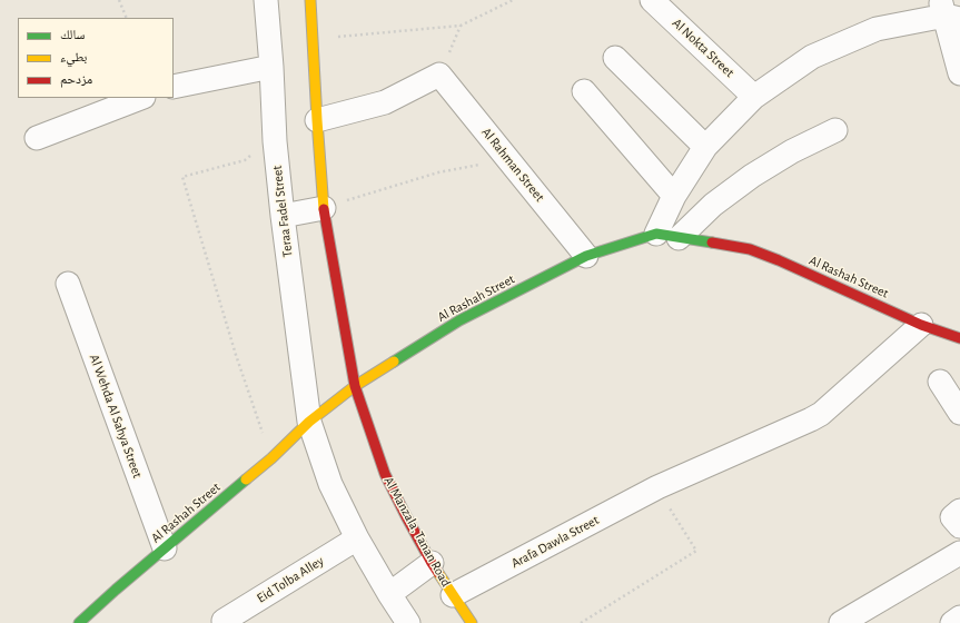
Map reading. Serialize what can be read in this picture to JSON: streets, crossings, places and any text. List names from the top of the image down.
{
  "streets": {
    "main road": ["Al Rashah Street", "Al Manzala, Tanan Road"],
    "street": [
      "Al Nokta Street",
      "Al Rahman Street",
      "Teraa Fadel Street",
      "Al Wehda Al Sahya Street",
      "Arafa Dawla Street",
      "Eid Tolba Alley"
    ]
  },
  "crossings": [
    ["Al Rahman Street", "Al Rashah Street"],
    ["Teraa Fadel Street", "Al Rashah Street"],
    ["Al Rashah Street", "Al Wehda Al Sahya Street"],
    ["Al Rashah Street", "Al Manzala, Tanan Road"],
    ["Al Rashah Street", "Arafa Dawla Street"],
    ["Al Manzala, Tanan Road", "Arafa Dawla Street"]
  ],
  "legend": ["سالك", "بطيء", "مزدحم"]
}
